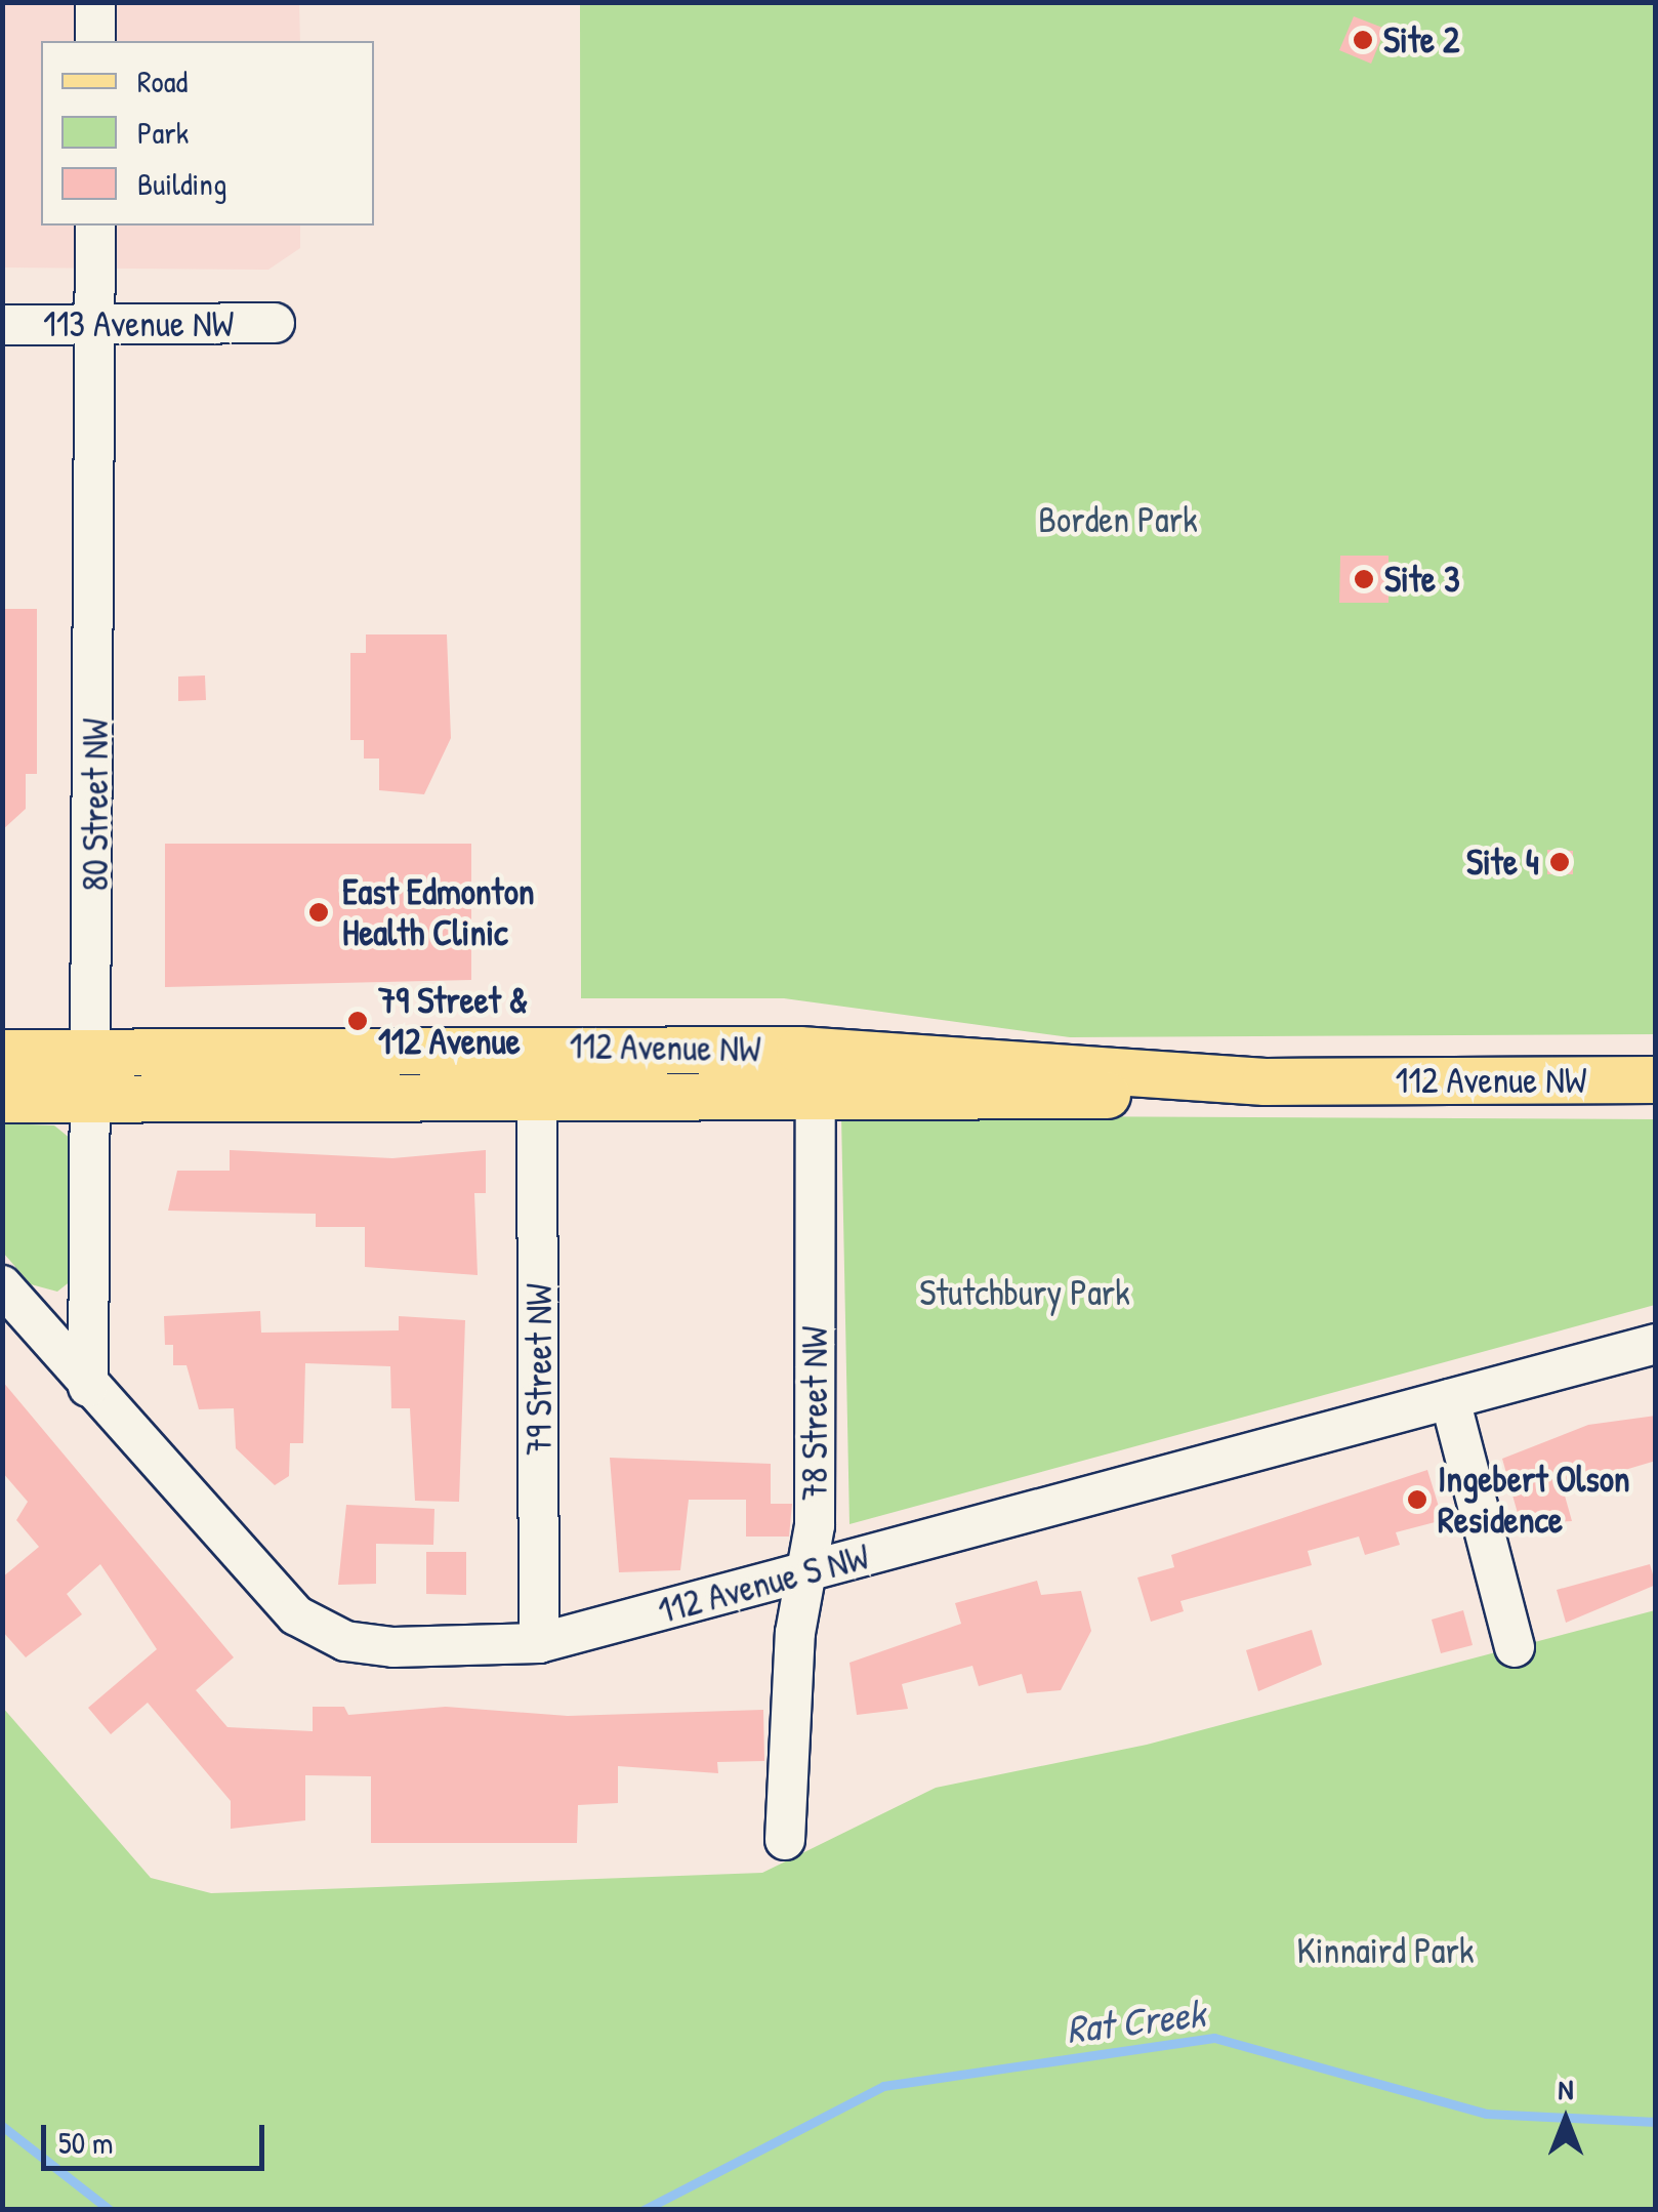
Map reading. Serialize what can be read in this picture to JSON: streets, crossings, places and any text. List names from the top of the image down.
{
  "streets": {
    "main road": ["112 Avenue NW"],
    "street": [
      "113 Avenue NW",
      "80 Street NW",
      "79 Street NW",
      "78 Street NW",
      "112 Avenue S NW"
    ]
  },
  "crossings": [
    ["113 Avenue NW", "80 Street NW"],
    ["80 Street NW", "112 Avenue NW"],
    ["80 Street NW", "112 Avenue S NW"],
    ["112 Avenue NW", "79 Street NW"],
    ["112 Avenue NW", "78 Street NW"],
    ["79 Street NW", "112 Avenue S NW"],
    ["78 Street NW", "112 Avenue S NW"]
  ],
  "water": ["Rat Creek"],
  "parks": ["Borden Park", "Stutchbury Park", "Kinnaird Park"],
  "places": [
    "Site 2",
    "Site 3",
    "Site 4",
    "East Edmonton Health Clinic",
    "79 Street & 112 Avenue",
    "Ingebert Olson Residence"
  ],
  "legend": ["Road", "Park", "Building"],
  "scale_bar": "50 m",
  "north": "top"
}
